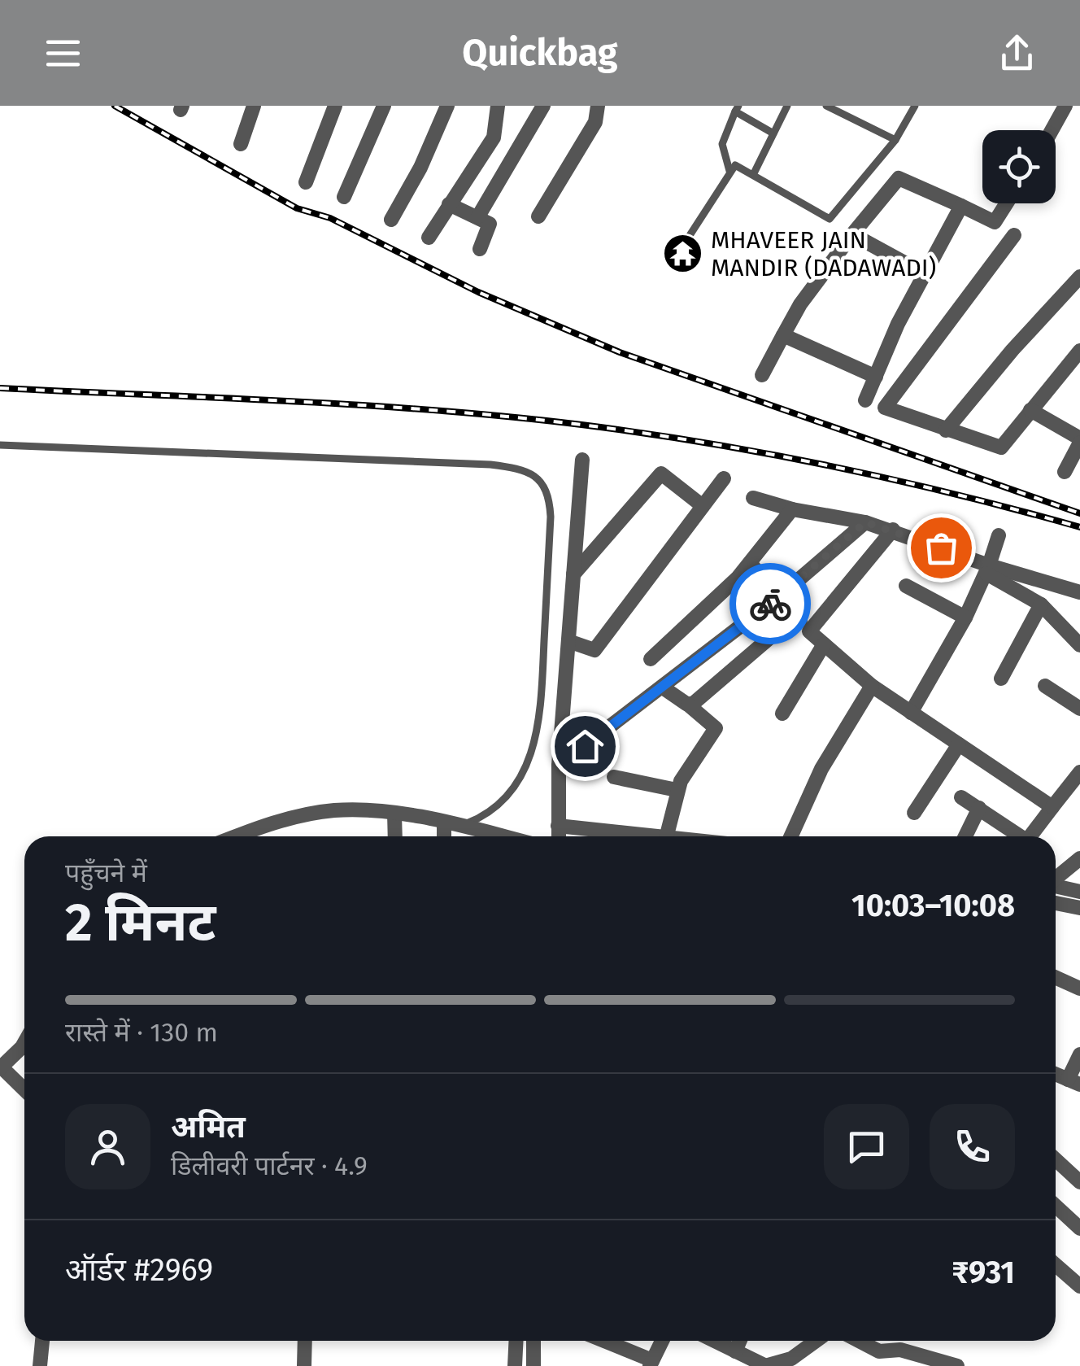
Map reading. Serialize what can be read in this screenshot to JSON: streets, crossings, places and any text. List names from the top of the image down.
{
  "places": {
    "temple": ["MHAVEER JAIN MANDIR (DADAWADI)"]
  },
  "page": {
    "header": "Quickbag",
    "heading": ["2 मिनट", "पहुँचने में", "10:03–10:08"],
    "panel": [
      "अमित",
      "डिलीवरी पार्टनर · 4.9",
      "ऑर्डर #2969",
      "₹931"
    ],
    "bar": "रास्ते में · 130 m"
  }
}
